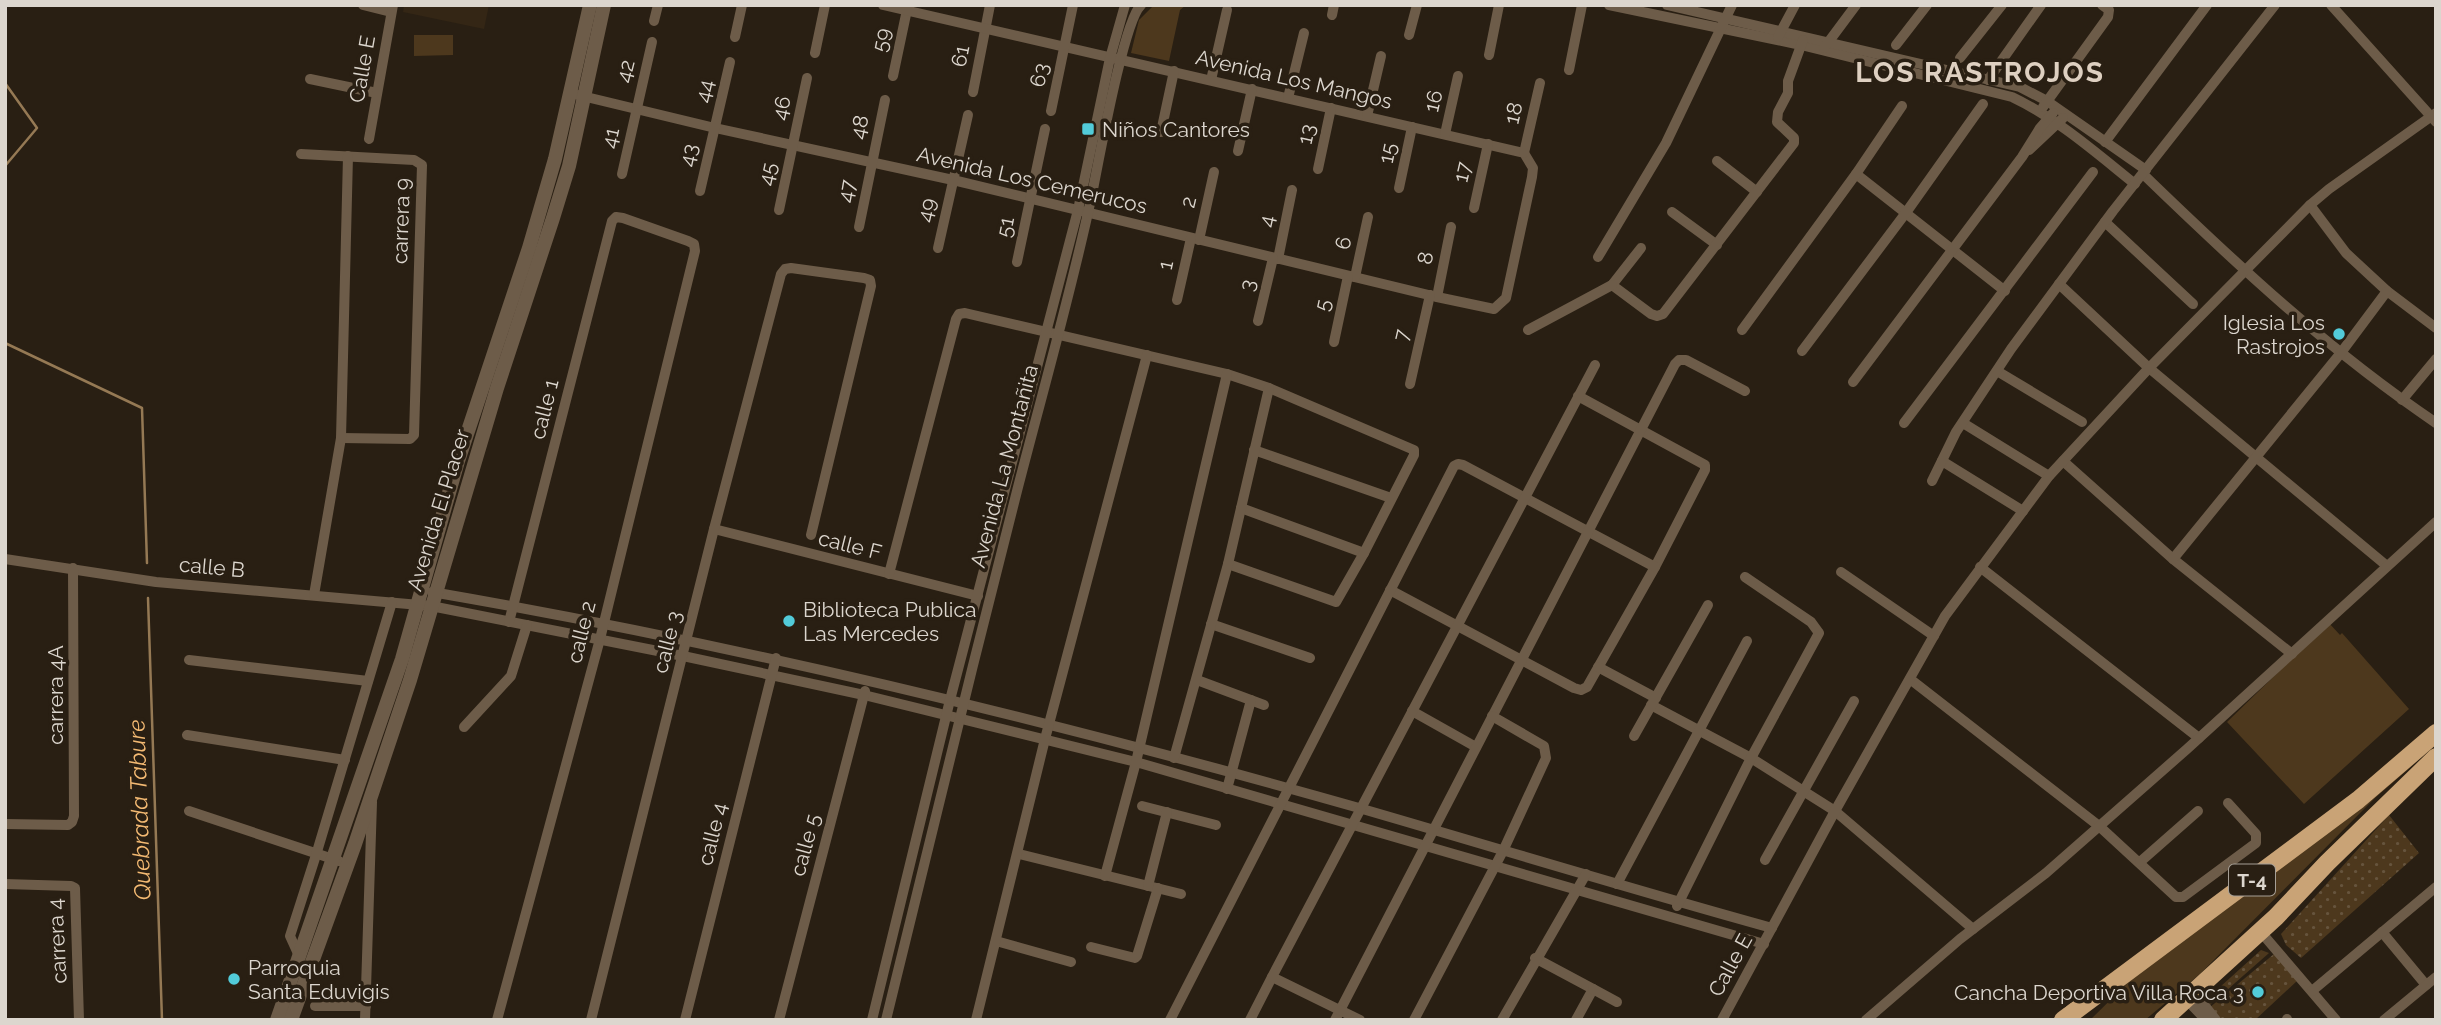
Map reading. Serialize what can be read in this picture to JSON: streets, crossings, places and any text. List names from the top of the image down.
{
  "streets": {
    "highway": ["T-4"],
    "street": [
      "59",
      "61",
      "Calle E",
      "42",
      "63",
      "Avenida Los Mangos",
      "44",
      "16",
      "46",
      "18",
      "48",
      "13",
      "41",
      "15",
      "43",
      "17",
      "45",
      "Avenida Los Cemerucos",
      "47",
      "2",
      "49",
      "carrera 9",
      "4",
      "51",
      "6",
      "8",
      "1",
      "3",
      "5",
      "7",
      "calle 1",
      "Avenida La Montañita",
      "Avenida El Placer",
      "calle F",
      "calle B",
      "calle 2",
      "calle 3",
      "carrera 4A",
      "calle 4",
      "calle 5",
      "carrera 4"
    ]
  },
  "crossings": [
    ["59", "Avenida Los Mangos"],
    ["61", "Avenida Los Mangos"],
    ["42", "41"],
    ["42", "Avenida Los Cemerucos"],
    ["63", "Avenida Los Mangos"],
    ["Avenida Los Mangos", "16"],
    ["Avenida Los Mangos", "18"],
    ["Avenida Los Mangos", "13"],
    ["Avenida Los Mangos", "15"],
    ["Avenida Los Mangos", "17"],
    ["Avenida Los Mangos", "Avenida Los Cemerucos"],
    ["Avenida Los Mangos", "Avenida La Montañita"],
    ["44", "43"],
    ["44", "Avenida Los Cemerucos"],
    ["46", "45"],
    ["46", "Avenida Los Cemerucos"],
    ["18", "Avenida Los Cemerucos"],
    ["48", "Avenida Los Cemerucos"],
    ["48", "47"],
    ["41", "Avenida Los Cemerucos"],
    ["43", "Avenida Los Cemerucos"],
    ["45", "Avenida Los Cemerucos"],
    ["Avenida Los Cemerucos", "47"],
    ["Avenida Los Cemerucos", "2"],
    ["Avenida Los Cemerucos", "49"],
    ["Avenida Los Cemerucos", "4"],
    ["Avenida Los Cemerucos", "51"],
    ["Avenida Los Cemerucos", "6"],
    ["Avenida Los Cemerucos", "8"],
    ["Avenida Los Cemerucos", "1"],
    ["Avenida Los Cemerucos", "3"],
    ["Avenida Los Cemerucos", "5"],
    ["Avenida Los Cemerucos", "7"],
    ["Avenida Los Cemerucos", "Avenida La Montañita"],
    ["Avenida Los Cemerucos", "Avenida El Placer"],
    ["2", "1"],
    ["4", "3"],
    ["6", "5"],
    ["8", "7"],
    ["calle 1", "calle 2"],
    ["Avenida La Montañita", "calle F"],
    ["Avenida El Placer", "calle B"],
    ["calle F", "calle 3"],
    ["calle B", "carrera 4A"]
  ],
  "districts": ["LOS RASTROJOS"],
  "water": ["Quebrada Tabure"],
  "places": {
    "transit": ["Niños Cantores"],
    "other": [
      "Iglesia Los Rastrojos",
      "Biblioteca Publica Las Mercedes",
      "Parroquia Santa Eduvigis",
      "Cancha Deportiva Villa Roca 3"
    ]
  }
}
